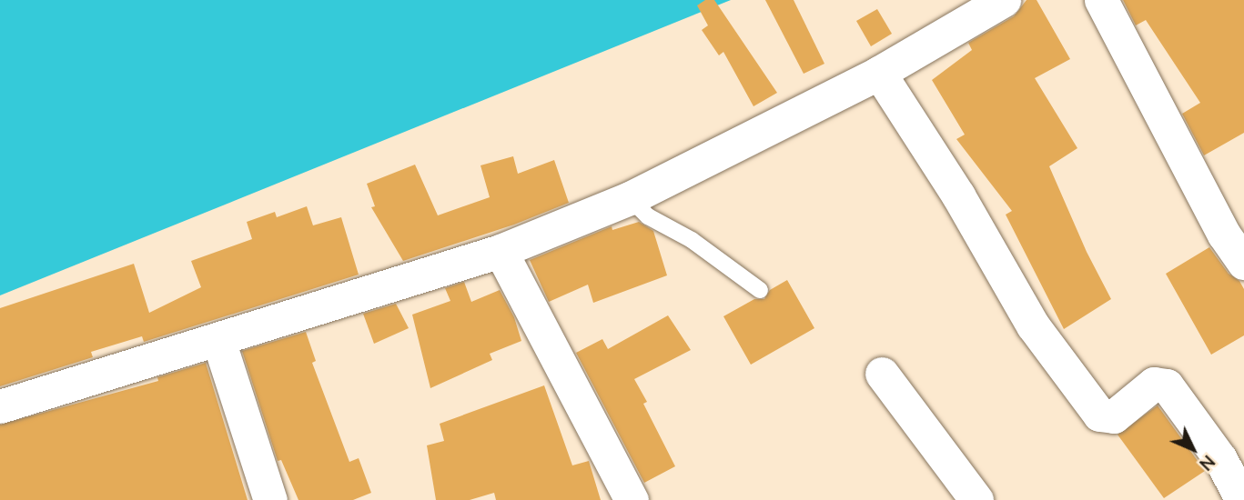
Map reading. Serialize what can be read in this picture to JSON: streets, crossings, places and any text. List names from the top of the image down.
{
  "north": "bottom right"
}
